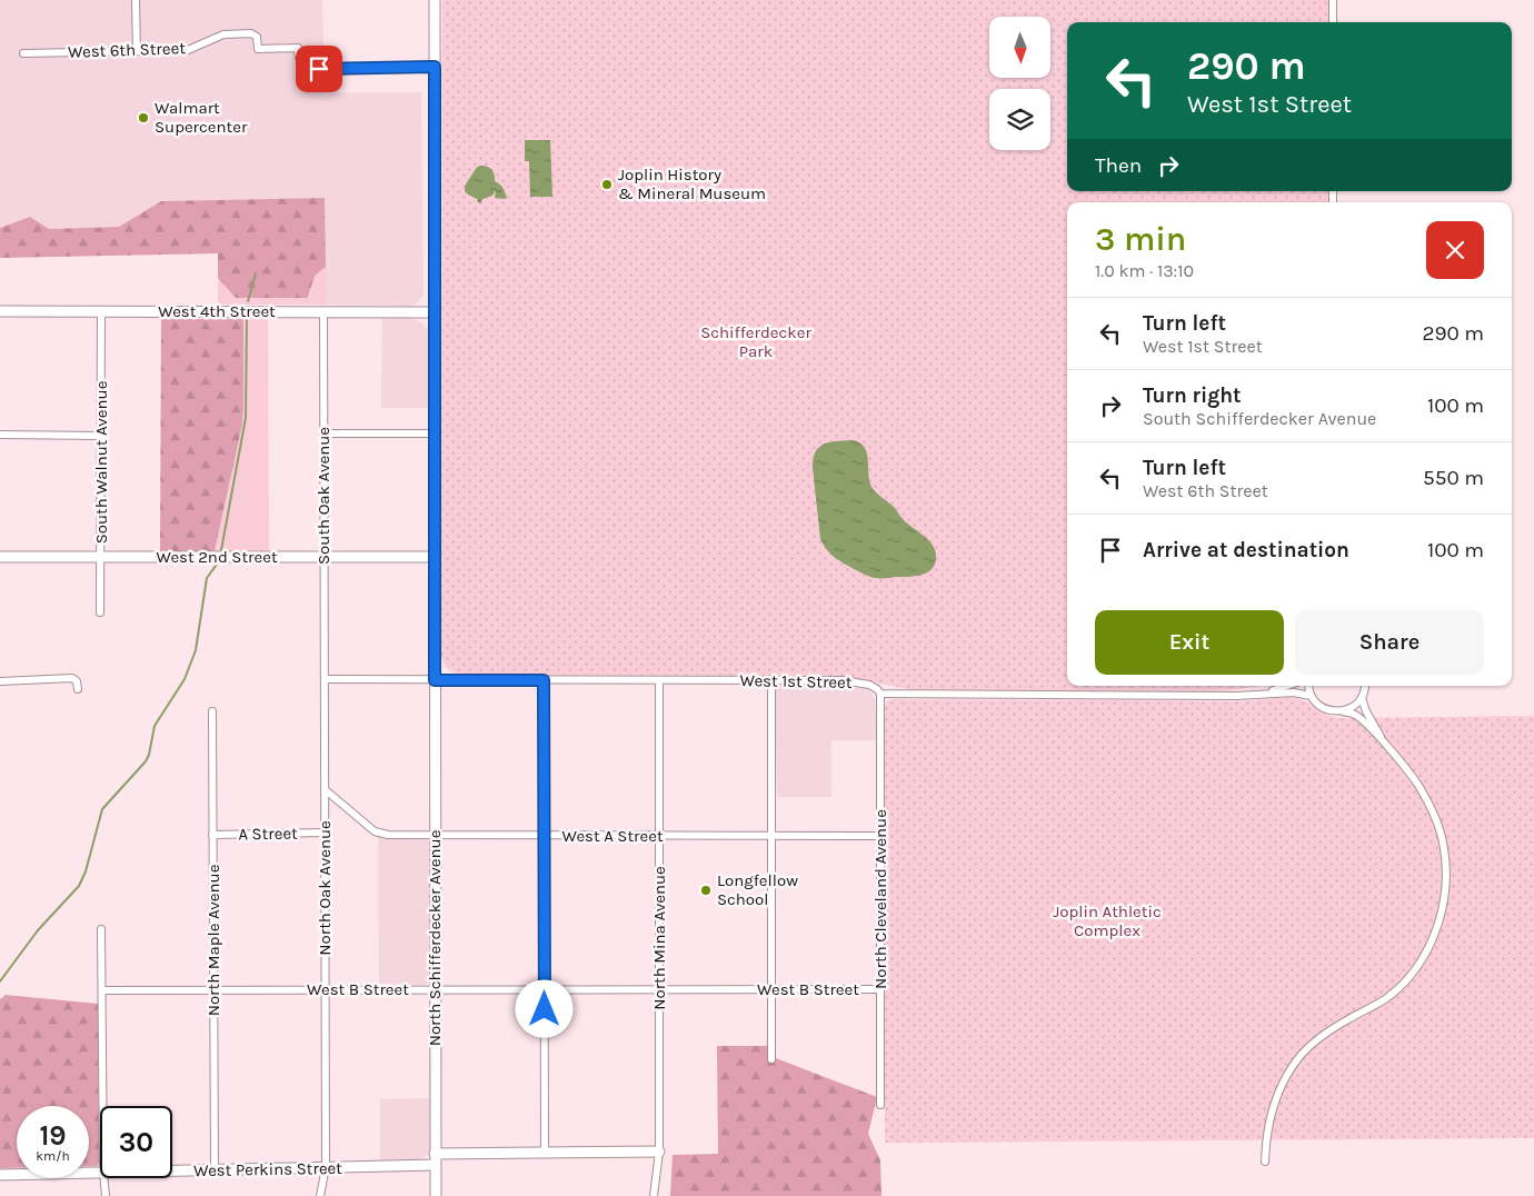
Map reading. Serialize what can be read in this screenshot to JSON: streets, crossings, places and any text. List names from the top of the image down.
{
  "streets": {
    "street": [
      "West 6th Street",
      "West 4th Street",
      "South Walnut Avenue",
      "South Oak Avenue",
      "West 2nd Street",
      "West 1st Street",
      "A Street",
      "West A Street",
      "North Oak Avenue",
      "North Cleveland Avenue",
      "North Schifferdecker Avenue",
      "North Mina Avenue",
      "North Maple Avenue",
      "West B Street",
      "West Perkins Street"
    ]
  },
  "crossings": [
    ["West 6th Street", "North Schifferdecker Avenue"],
    ["West 4th Street", "South Walnut Avenue"],
    ["West 4th Street", "South Oak Avenue"],
    ["West 4th Street", "North Schifferdecker Avenue"],
    ["South Walnut Avenue", "West 2nd Street"],
    ["South Oak Avenue", "West 2nd Street"],
    ["South Oak Avenue", "West 1st Street"],
    ["South Oak Avenue", "North Oak Avenue"],
    ["West 2nd Street", "North Schifferdecker Avenue"],
    ["West 1st Street", "North Oak Avenue"],
    ["West 1st Street", "North Cleveland Avenue"],
    ["West 1st Street", "North Schifferdecker Avenue"],
    ["West 1st Street", "North Mina Avenue"],
    ["A Street", "North Oak Avenue"],
    ["A Street", "North Maple Avenue"],
    ["West A Street", "North Oak Avenue"],
    ["West A Street", "North Cleveland Avenue"],
    ["West A Street", "North Schifferdecker Avenue"],
    ["West A Street", "North Mina Avenue"],
    ["North Oak Avenue", "West B Street"],
    ["North Oak Avenue", "West Perkins Street"],
    ["North Cleveland Avenue", "West B Street"],
    ["North Schifferdecker Avenue", "West B Street"],
    ["North Schifferdecker Avenue", "West Perkins Street"],
    ["North Mina Avenue", "West B Street"],
    ["North Maple Avenue", "West B Street"],
    ["North Maple Avenue", "West Perkins Street"]
  ],
  "parks": ["Schifferdecker Park", "Joplin Athletic Complex"],
  "places": ["Walmart Supercenter", "Joplin History & Mineral Museum", "Longfellow School"],
  "north": "bottom",
  "page": {
    "turn": ["290 m", "West 1st Street"],
    "then": "Then",
    "heading": ["3 min", "1.0 km · 13:10"],
    "list": [
      {
        "name": "Turn left",
        "note": "West 1st Street",
        "value": "290 m"
      },
      {
        "name": "Turn right",
        "note": "South Schifferdecker Avenue",
        "value": "100 m"
      },
      {
        "name": "Turn left",
        "note": "West 6th Street",
        "value": "550 m"
      },
      {
        "name": "Arrive at destination",
        "value": "100 m"
      }
    ],
    "buttons": ["Exit", "Share"],
    "speed": "19 km/h",
    "limit": "30"
  }
}
